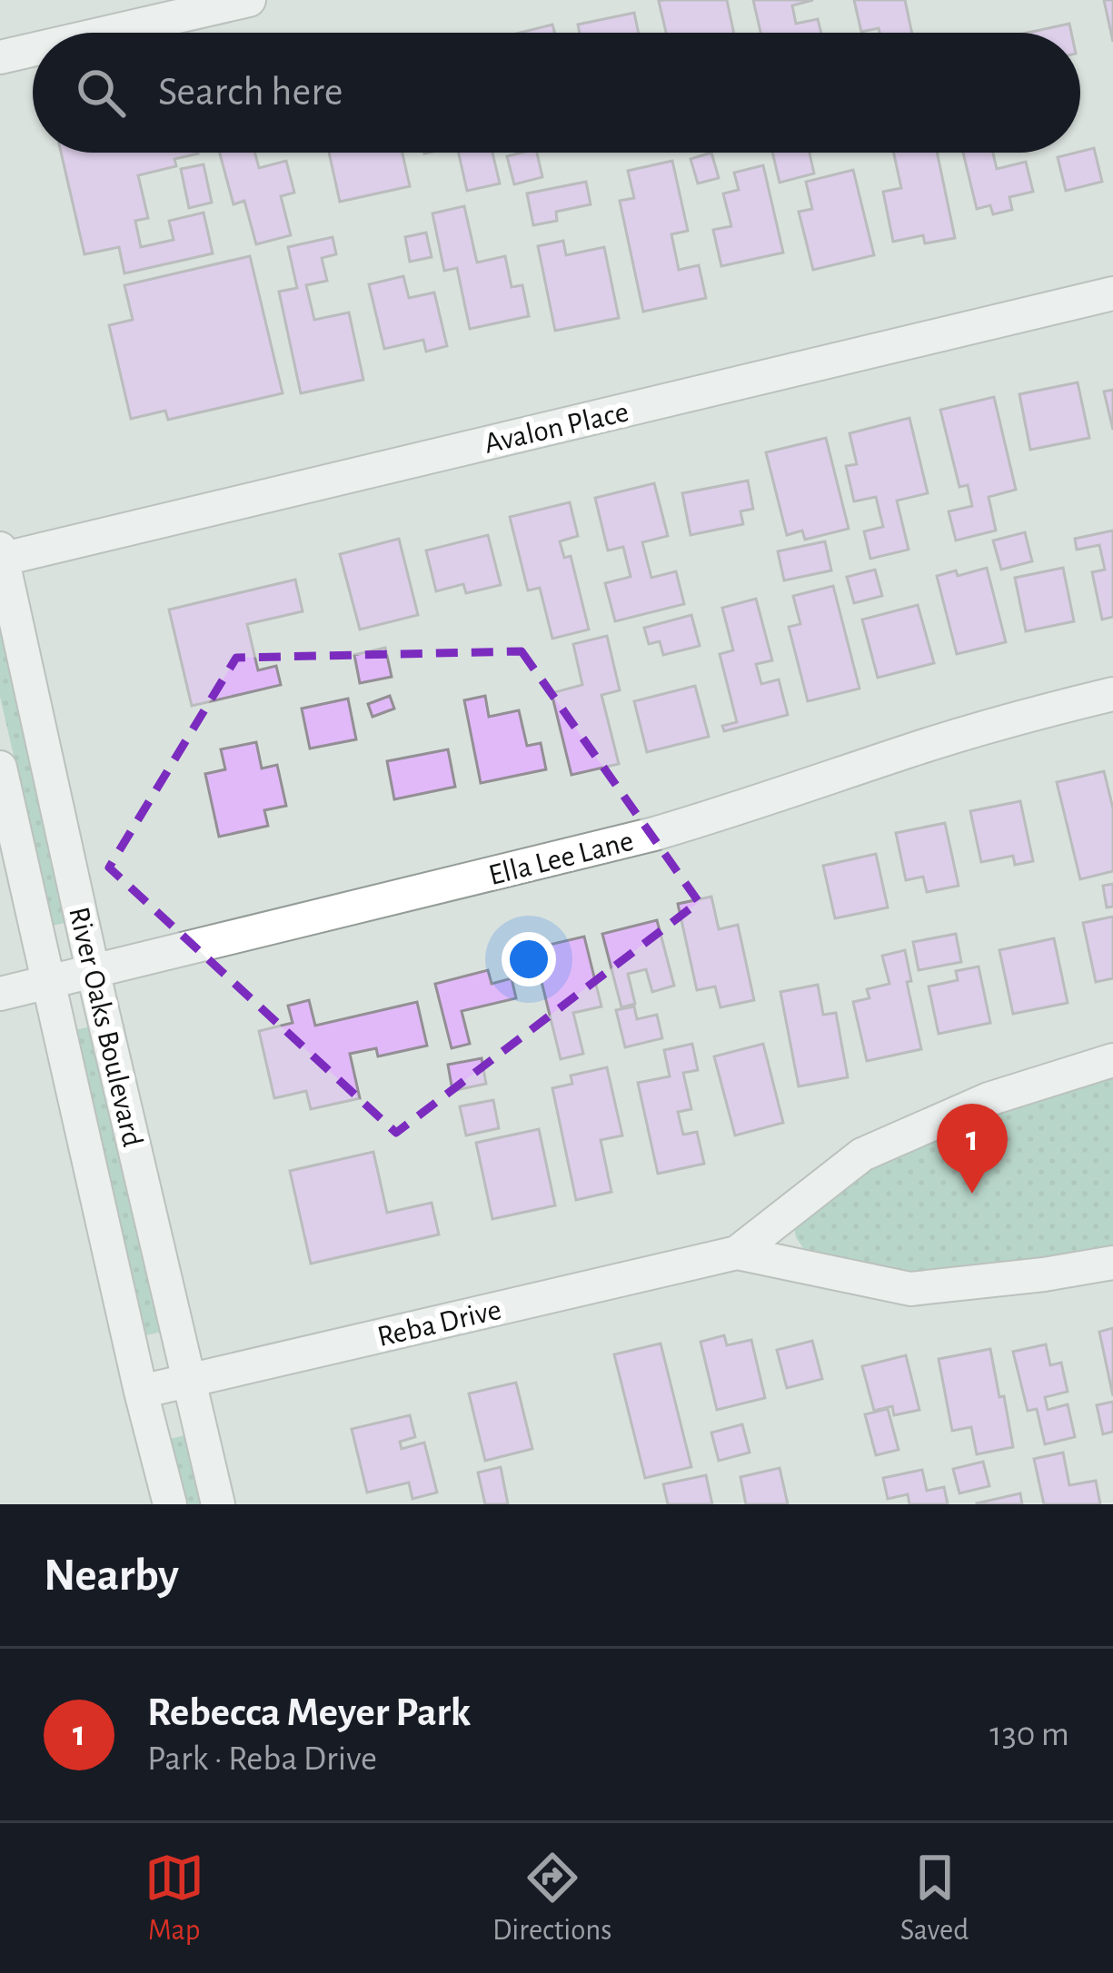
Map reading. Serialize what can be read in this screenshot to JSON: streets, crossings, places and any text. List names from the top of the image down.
{
  "streets": {
    "street": [
      "Avalon Place",
      "Ella Lee Lane",
      "River Oaks Boulevard",
      "Reba Drive"
    ]
  },
  "crossings": [
    ["Avalon Place", "River Oaks Boulevard"],
    ["Ella Lee Lane", "River Oaks Boulevard"],
    ["River Oaks Boulevard", "Reba Drive"]
  ],
  "page": {
    "search": "Search here",
    "pins": "1",
    "heading": "Nearby",
    "list": [
      {
        "mark": "1",
        "name": "Rebecca Meyer Park",
        "note": "Park · Reba Drive",
        "value": "130 m"
      }
    ],
    "nav": ["Map", "Directions", "Saved"]
  }
}
